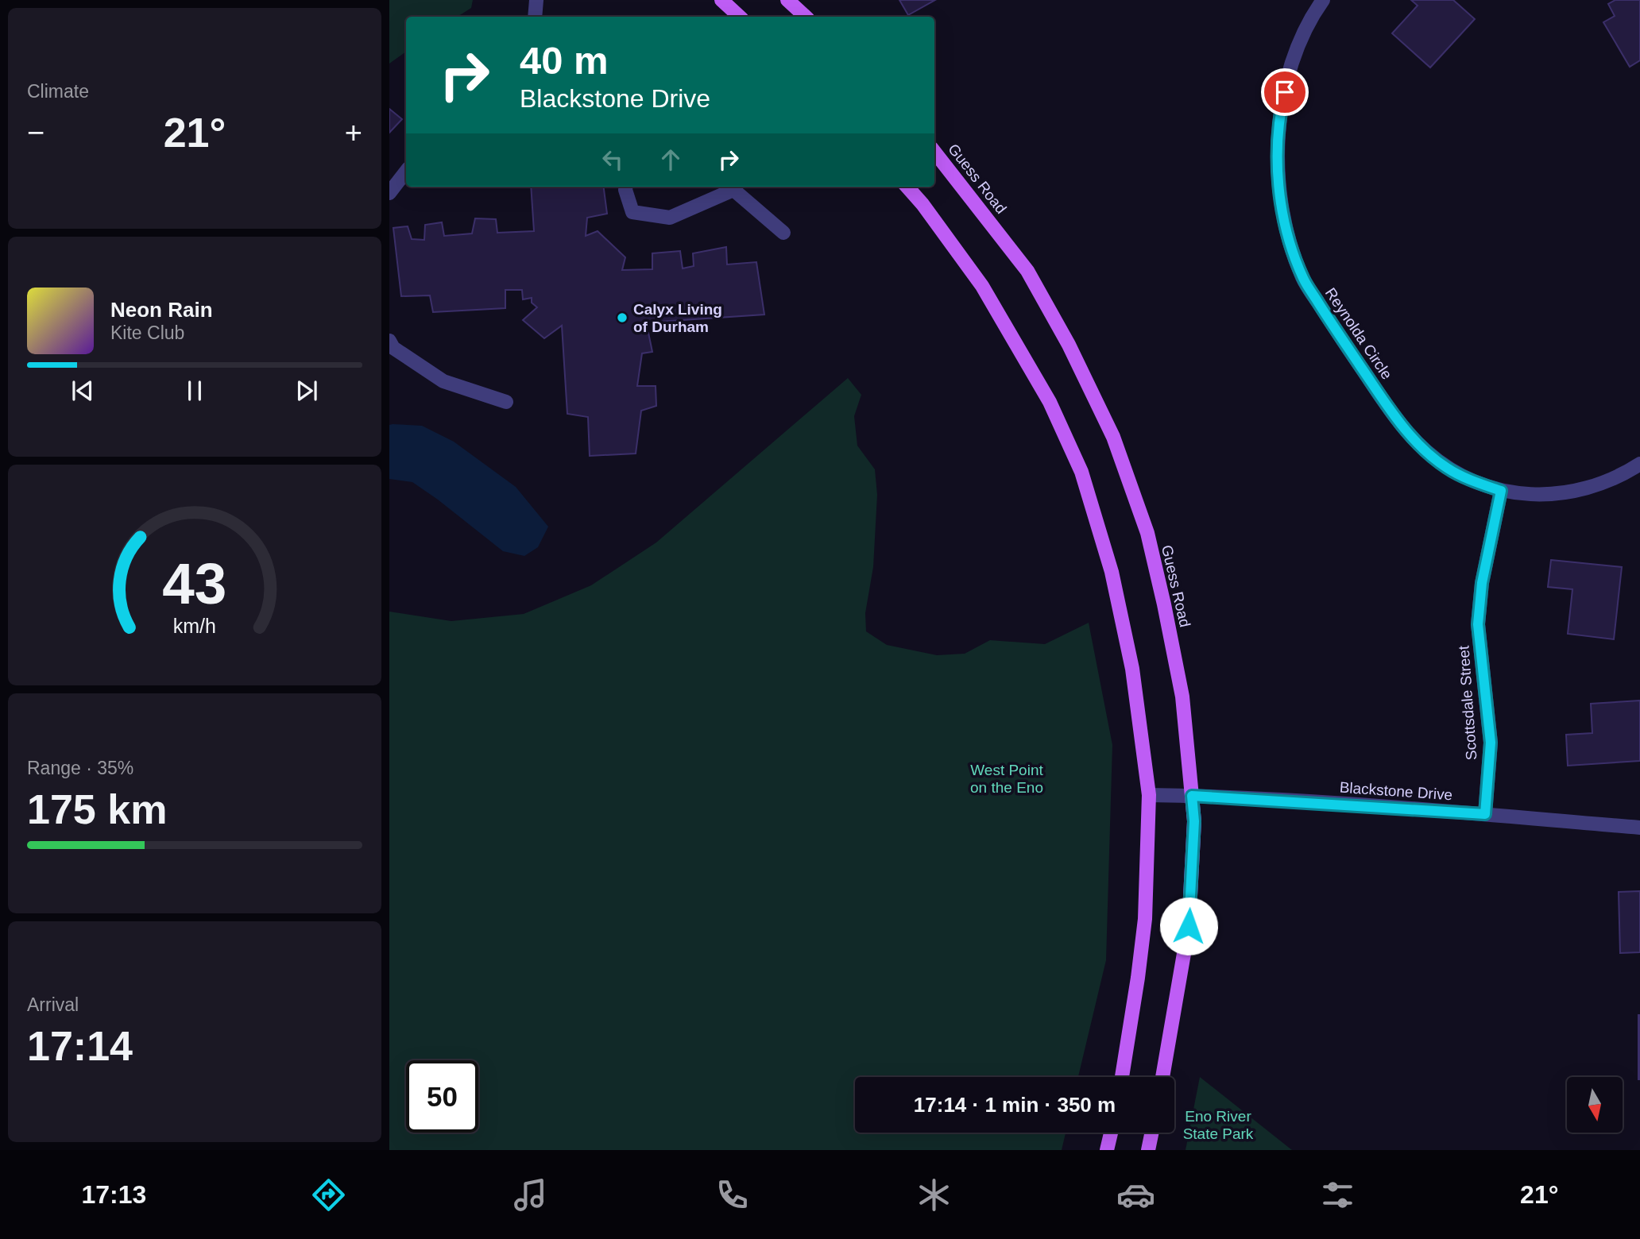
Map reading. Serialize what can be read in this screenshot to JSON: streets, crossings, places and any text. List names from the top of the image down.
{
  "streets": {
    "main road": ["Guess Road"],
    "street": ["Reynolda Circle", "Scottsdale Street", "Blackstone Drive"]
  },
  "crossings": [
    ["Guess Road", "Blackstone Drive"],
    ["Reynolda Circle", "Scottsdale Street"],
    ["Scottsdale Street", "Blackstone Drive"]
  ],
  "parks": ["West Point on the Eno", "Eno River State Park"],
  "places": ["Calyx Living of Durham"],
  "north": "bottom",
  "page": {
    "tile": [
      "Climate",
      ["Range · 35%", "175 km"],
      ["Arrival", "17:14"]
    ],
    "turn": ["40 m", "Blackstone Drive"],
    "heat": ["−", "21°", "+"],
    "song": ["Neon Rain", "Kite Club"],
    "limit": "50",
    "trip": "17:14 · 1 min · 350 m",
    "tabs": ["17:13", "21°"],
    "gauge": ["43", "km/h"]
  }
}
